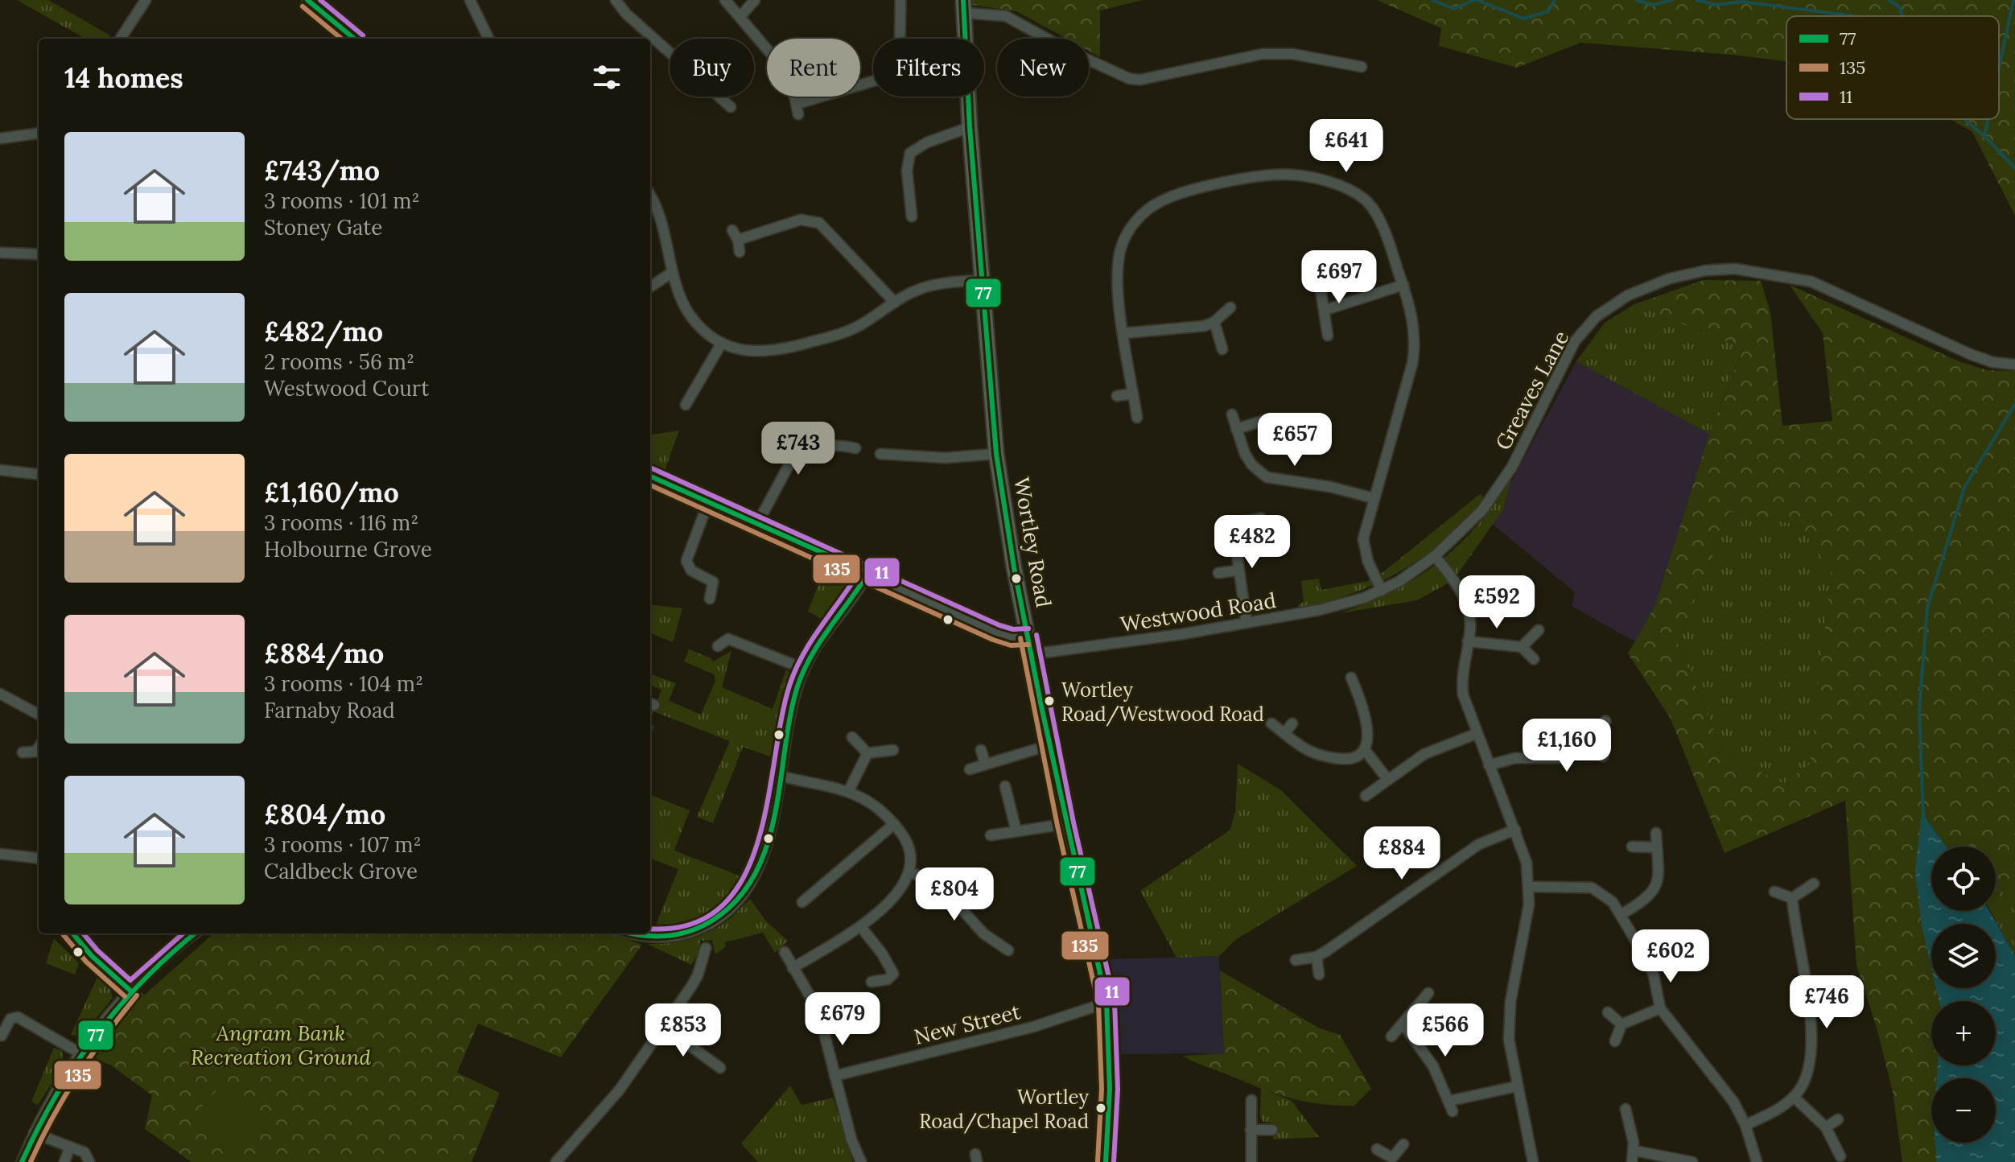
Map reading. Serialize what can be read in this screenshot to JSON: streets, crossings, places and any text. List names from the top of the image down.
{
  "streets": {
    "street": [
      "Greaves Lane",
      "Wortley Road",
      "Westwood Road",
      "New Street"
    ]
  },
  "crossings": [
    ["Greaves Lane", "Westwood Road"],
    ["Wortley Road", "Westwood Road"],
    ["Wortley Road", "New Street"]
  ],
  "parks": ["Angram Bank Recreation Ground"],
  "places": ["Wortley Road/Westwood Road", "Wortley Road/Chapel Road"],
  "lines": ["transit line 77", "transit line 11", "transit line 135"],
  "legend": ["77", "135", "11"],
  "page": {
    "chip": [
      "Buy",
      "Rent",
      "Filters",
      "New"
    ],
    "heading": "14 homes",
    "list": [
      {
        "name": "£743/mo",
        "note": "3 rooms · 101 m² · Stoney Gate"
      },
      {
        "name": "£482/mo",
        "note": "2 rooms · 56 m² · Westwood Court"
      },
      {
        "name": "£1,160/mo",
        "note": "3 rooms · 116 m² · Holbourne Grove"
      },
      {
        "name": "£884/mo",
        "note": "3 rooms · 104 m² · Farnaby Road"
      },
      {
        "name": "£804/mo",
        "note": "3 rooms · 107 m² · Caldbeck Grove"
      }
    ],
    "price": [
      "£641",
      "£697",
      "£657",
      "£743",
      "£482",
      "£592",
      "£1,160",
      "£884",
      "£804",
      "£602",
      "£746",
      "£679",
      "£853",
      "£566"
    ],
    "map_buttons": ["+", "−"]
  }
}
